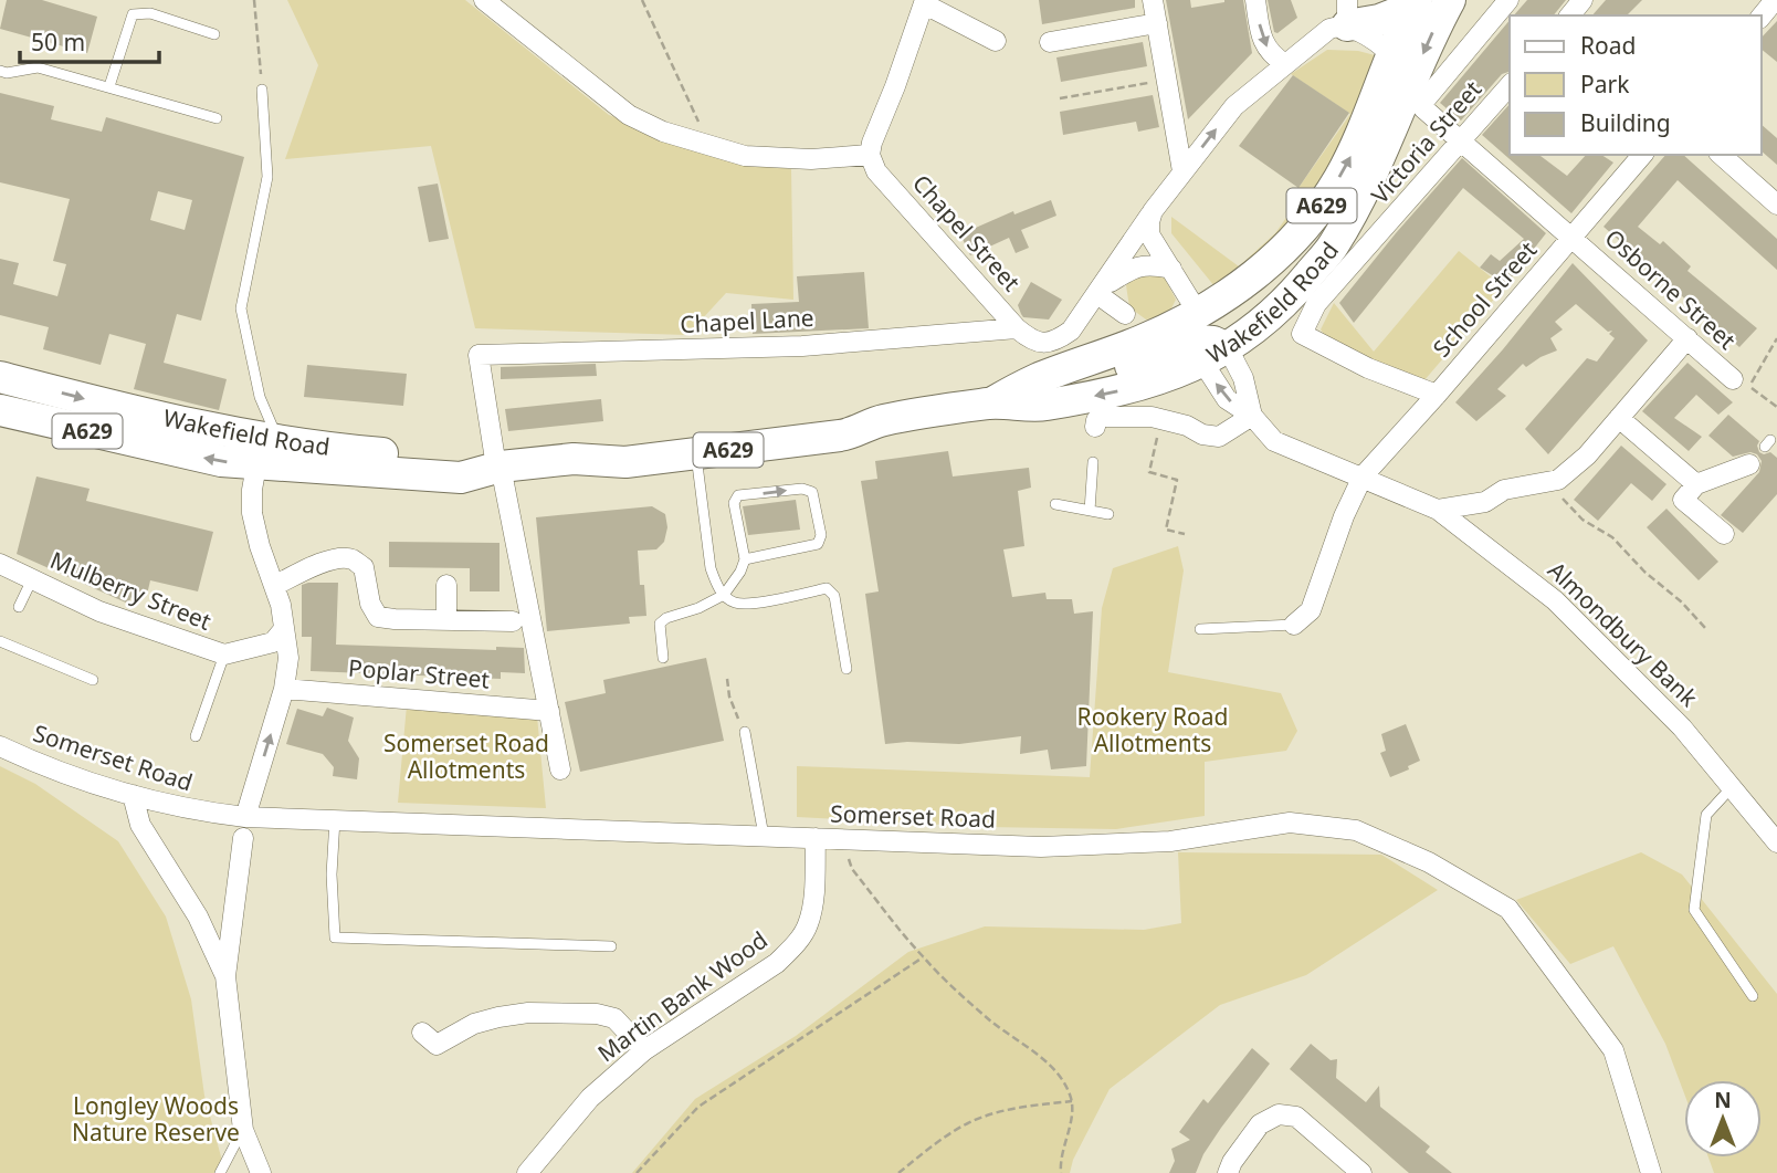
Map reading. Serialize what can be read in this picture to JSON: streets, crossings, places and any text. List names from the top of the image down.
{
  "streets": {
    "highway": ["A629", "Wakefield Road"],
    "street": [
      "Victoria Street",
      "Chapel Street",
      "Osborne Street",
      "School Street",
      "Chapel Lane",
      "Mulberry Street",
      "Almondbury Bank",
      "Poplar Street",
      "Somerset Road",
      "Martin Bank Wood"
    ]
  },
  "crossings": [
    ["Victoria Street", "Osborne Street"],
    ["Victoria Street", "School Street"],
    ["Chapel Street", "Chapel Lane"],
    ["Osborne Street", "Wakefield Road"],
    ["Osborne Street", "School Street"],
    ["Wakefield Road", "Chapel Lane"],
    ["Wakefield Road", "Almondbury Bank"],
    ["School Street", "Almondbury Bank"],
    ["Somerset Road", "Martin Bank Wood"]
  ],
  "parks": ["Rookery Road Allotments", "Somerset Road Allotments", "Longley Woods Nature Reserve"],
  "legend": ["Road", "Park", "Building"],
  "scale_bar": "50 m",
  "north": "top"
}
